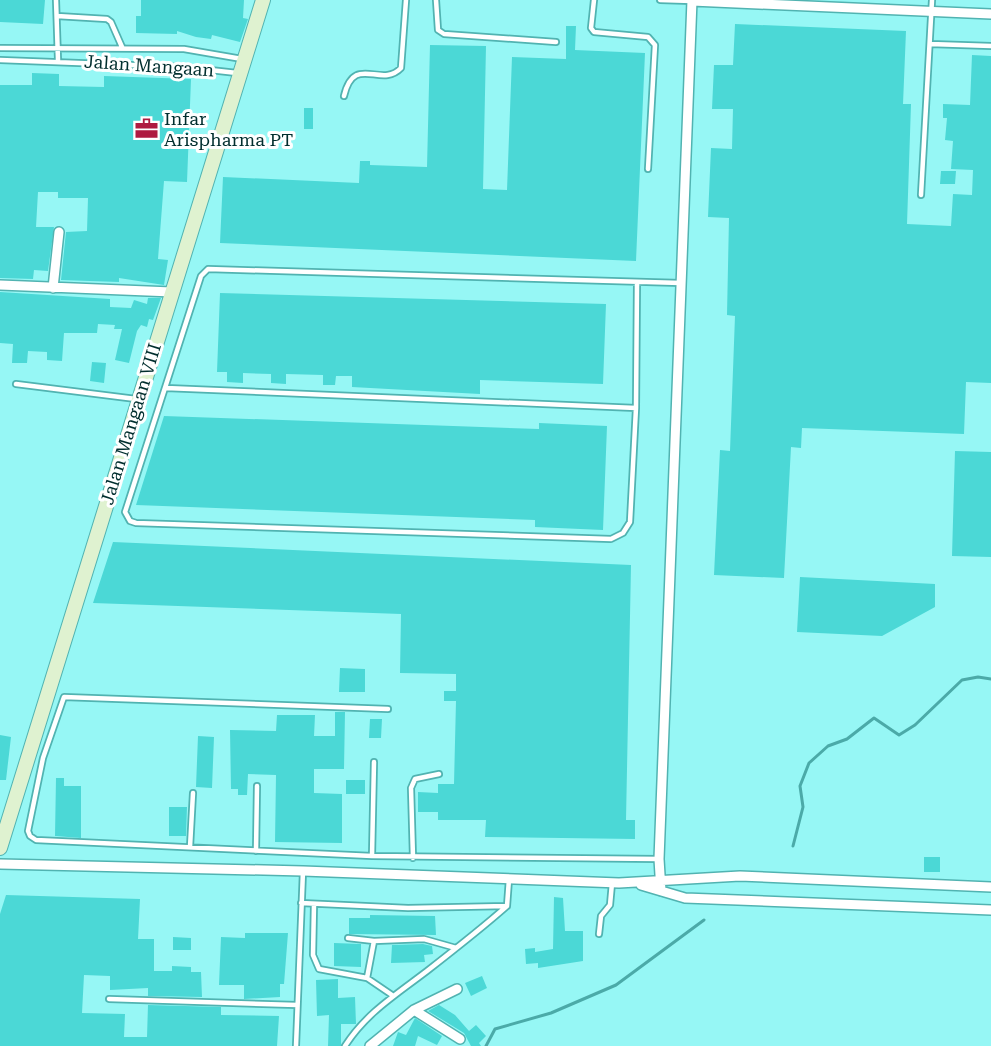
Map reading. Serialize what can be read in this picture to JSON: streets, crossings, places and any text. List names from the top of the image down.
{
  "streets": {
    "street": ["Jalan Mangaan VIII"],
    "lane": ["Jalan Mangaan"]
  },
  "crossings": [
    ["Jalan Mangaan", "Jalan Mangaan VIII"]
  ],
  "places": {
    "office": ["Infar Arispharma PT"]
  }
}
